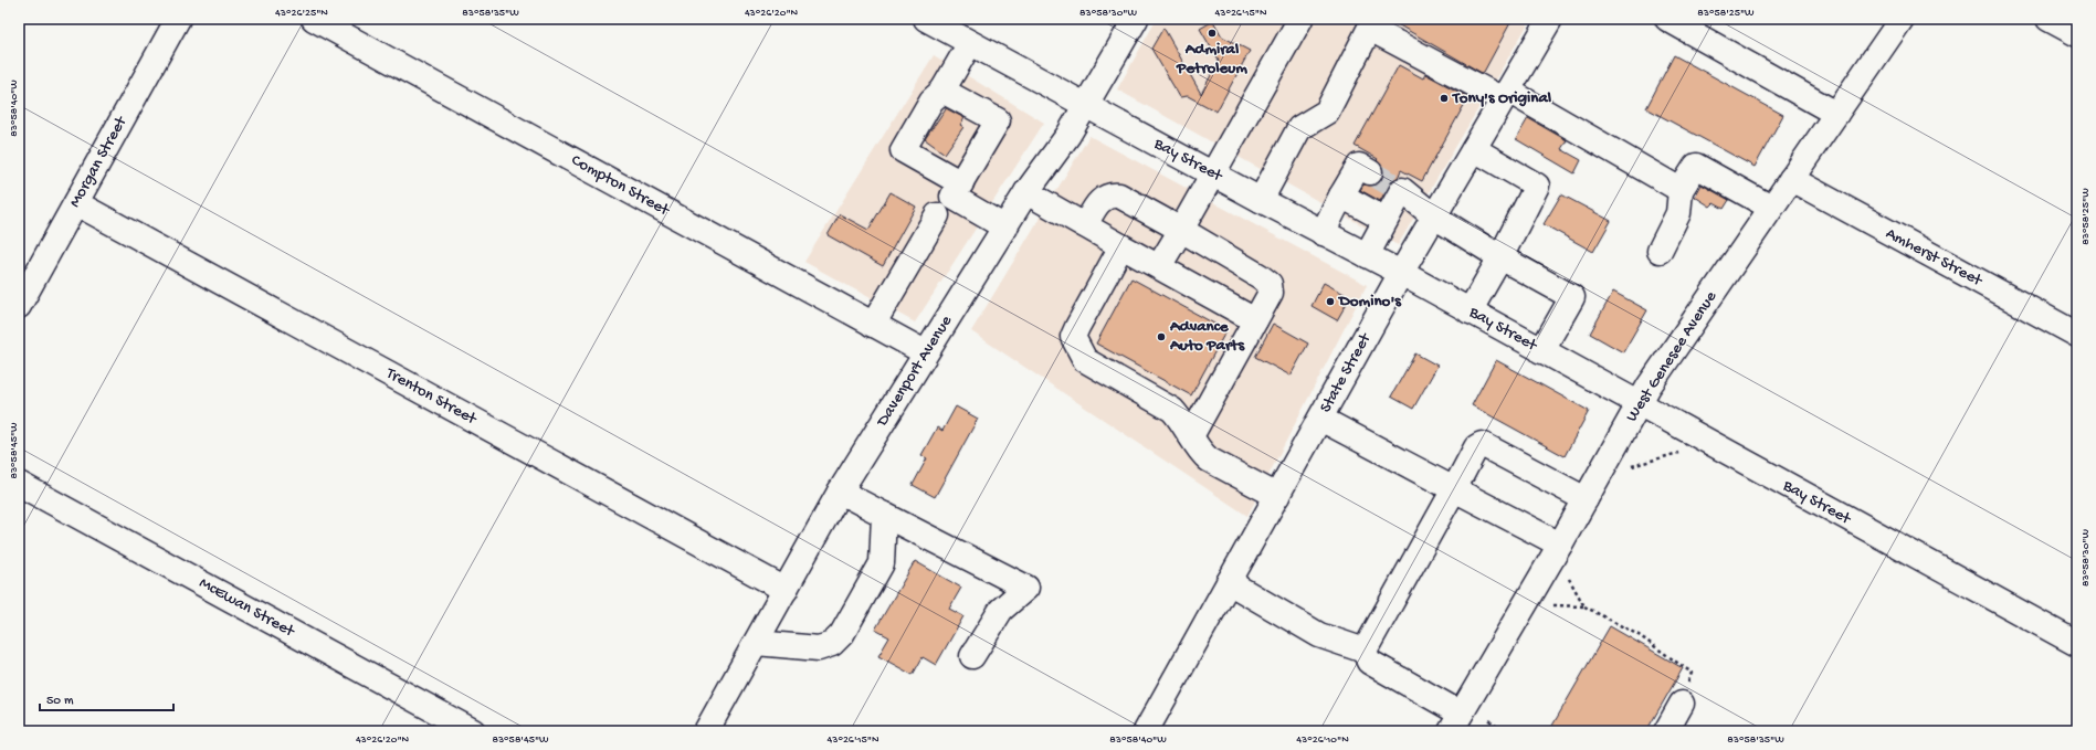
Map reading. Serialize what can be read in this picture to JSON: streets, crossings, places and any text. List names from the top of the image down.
{
  "streets": {
    "street": [
      "Bay Street",
      "Morgan Street",
      "Compton Street",
      "Amherst Street",
      "West Genesee Avenue",
      "Davenport Avenue",
      "State Street",
      "Trenton Street",
      "McEwan Street"
    ]
  },
  "crossings": [
    ["Bay Street", "West Genesee Avenue"],
    ["Bay Street", "Davenport Avenue"],
    ["Bay Street", "State Street"],
    ["Morgan Street", "Trenton Street"],
    ["Compton Street", "Davenport Avenue"],
    ["Amherst Street", "West Genesee Avenue"],
    ["Davenport Avenue", "Trenton Street"]
  ],
  "places": [
    "Admiral Petroleum",
    "Tony's Original",
    "Domino's",
    "Advance Auto Parts"
  ],
  "scale_bar": "50 m",
  "coordinates": [
    "43°26'25\"N",
    "83°58'35\"W",
    "43°26'20\"N",
    "83°58'30\"W",
    "43°26'15\"N",
    "83°58'25\"W",
    "83°58'40\"W",
    "83°58'45\"W",
    "43°26'10\"N"
  ]
}
